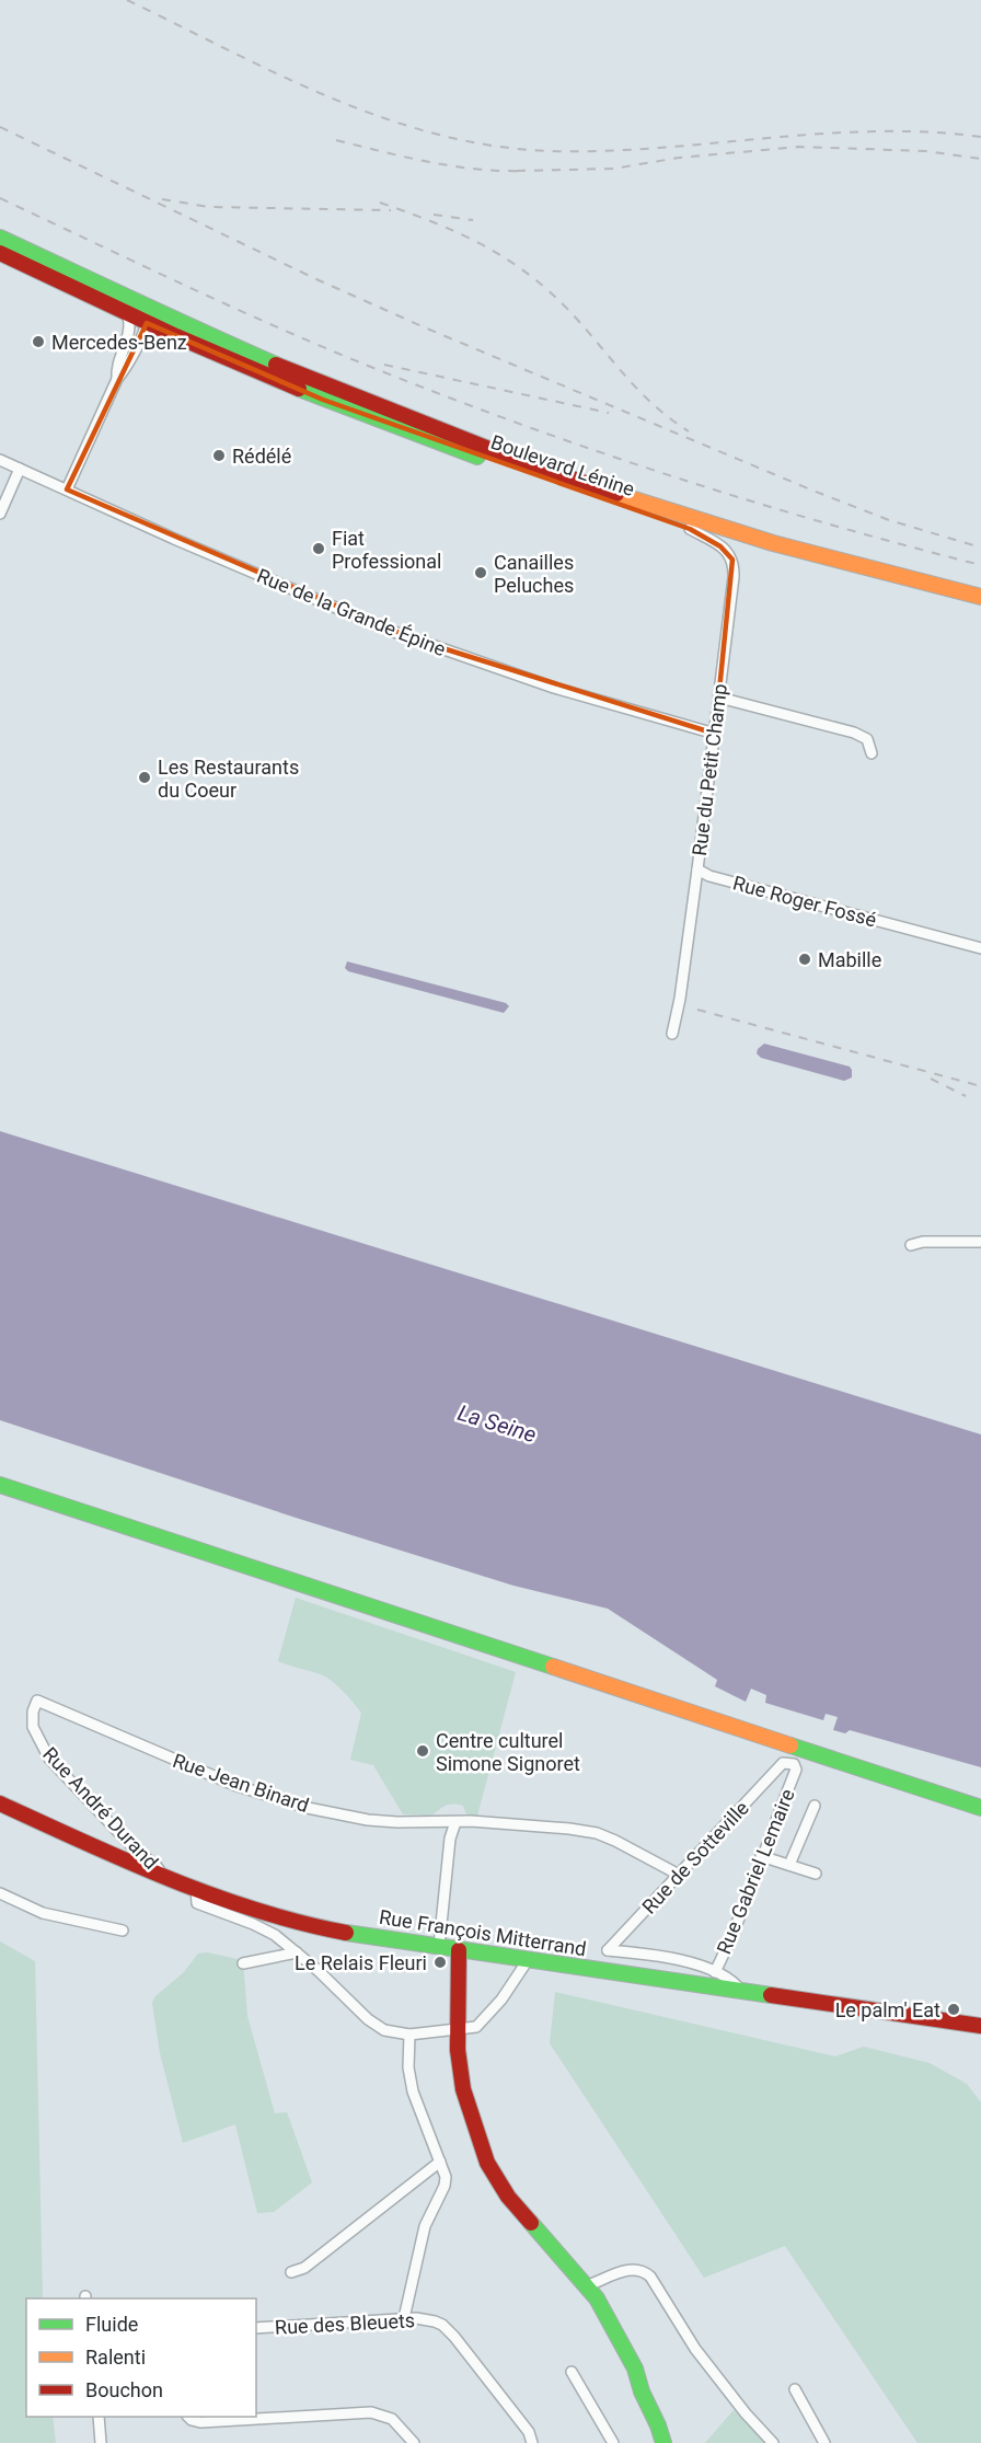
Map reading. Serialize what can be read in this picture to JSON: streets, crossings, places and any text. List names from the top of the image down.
{
  "streets": {
    "main road": ["Boulevard Lénine", "Rue François Mitterrand"],
    "street": [
      "Rue de la Grande Épine",
      "Rue du Petit Champ",
      "Rue Roger Fossé",
      "Rue Jean Binard",
      "Rue André Durand",
      "Rue de Sotteville",
      "Rue Gabriel Lemaire",
      "Rue des Bleuets"
    ]
  },
  "crossings": [
    ["Boulevard Lénine", "Rue du Petit Champ"],
    ["Rue de la Grande Épine", "Rue du Petit Champ"],
    ["Rue du Petit Champ", "Rue Roger Fossé"],
    ["Rue Jean Binard", "Rue André Durand"],
    ["Rue Jean Binard", "Rue de Sotteville"],
    ["Rue André Durand", "Rue François Mitterrand"],
    ["Rue de Sotteville", "Rue Gabriel Lemaire"],
    ["Rue Gabriel Lemaire", "Rue François Mitterrand"]
  ],
  "water": ["La Seine"],
  "places": [
    "Mercedes-Benz",
    "Rédélé",
    "Fiat Professional",
    "Canailles Peluches",
    "Les Restaurants du Coeur",
    "Mabille",
    "Centre culturel Simone Signoret",
    "Le Relais Fleuri",
    "Le palm' Eat"
  ],
  "legend": ["Fluide", "Ralenti", "Bouchon"]
}
